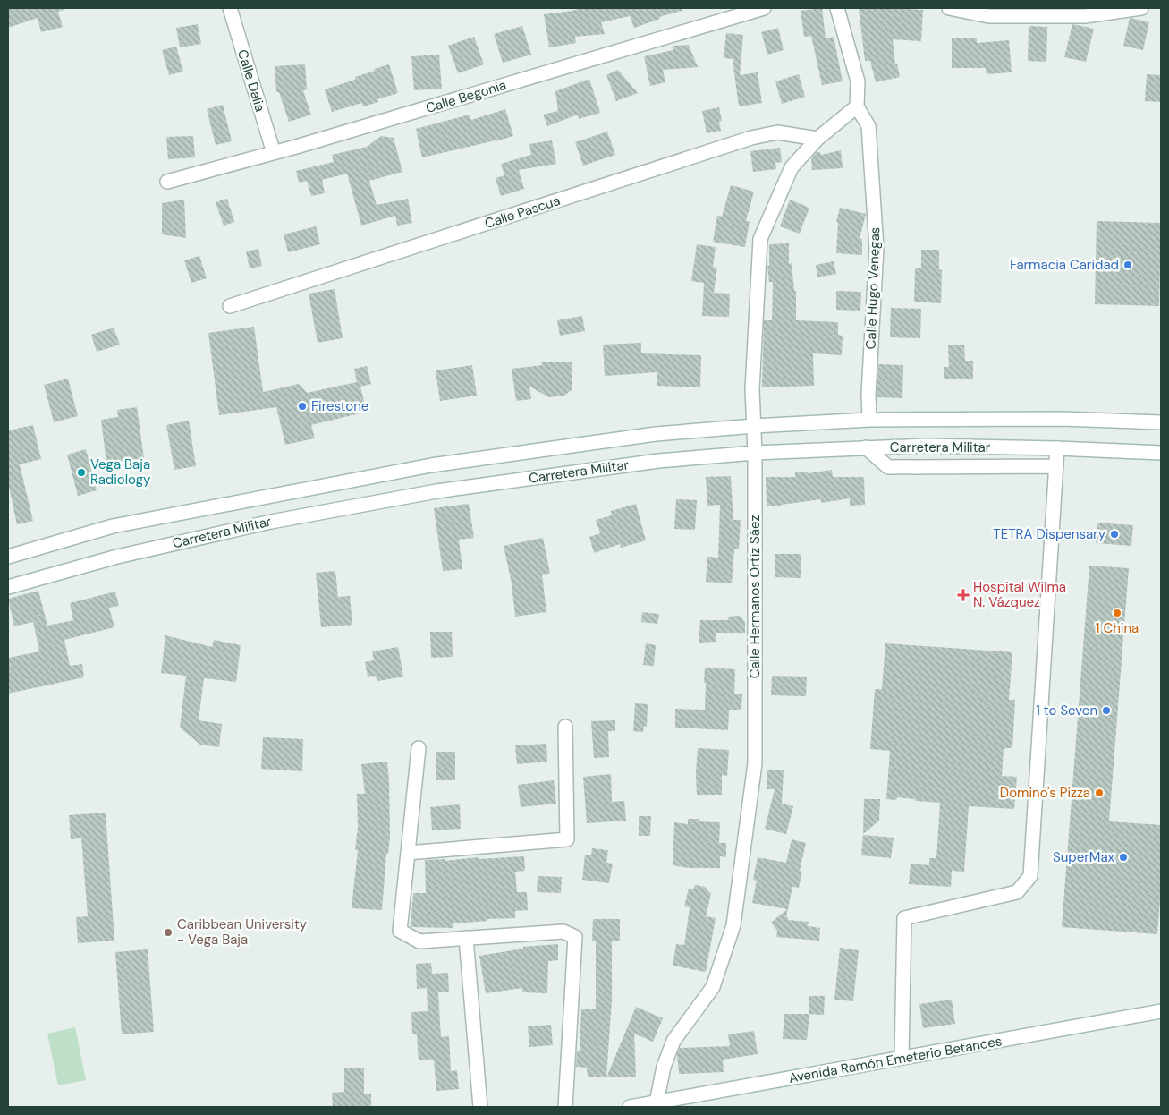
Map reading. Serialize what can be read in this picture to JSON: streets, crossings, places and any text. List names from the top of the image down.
{
  "streets": {
    "street": [
      "Calle Dalia",
      "Calle Begonia",
      "Calle Pascua",
      "Calle Hugo Venegas",
      "Carretera Militar",
      "Calle Hermanos Ortiz Sáez",
      "Avenida Ramón Emeterio Betances"
    ]
  },
  "crossings": [
    ["Calle Dalia", "Calle Begonia"],
    ["Calle Pascua", "Calle Hermanos Ortiz Sáez"],
    ["Calle Hugo Venegas", "Carretera Militar"],
    ["Calle Hugo Venegas", "Calle Hermanos Ortiz Sáez"],
    ["Carretera Militar", "Calle Hermanos Ortiz Sáez"],
    ["Calle Hermanos Ortiz Sáez", "Avenida Ramón Emeterio Betances"]
  ],
  "places": {
    "other": [
      "Farmacia Caridad",
      "Firestone",
      "Vega Baja Radiology",
      "TETRA Dispensary",
      "1 China",
      "1 to Seven",
      "Domino's Pizza",
      "SuperMax",
      "Caribbean University - Vega Baja"
    ],
    "health": ["Hospital Wilma N. Vázquez"]
  }
}
